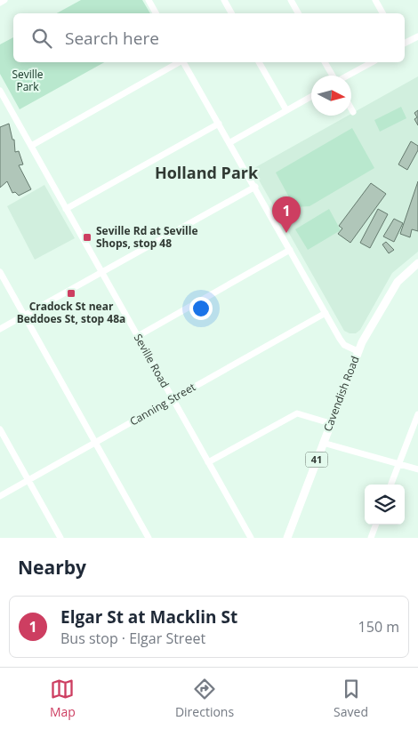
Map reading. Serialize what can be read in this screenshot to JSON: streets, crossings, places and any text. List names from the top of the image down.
{
  "streets": {
    "main road": ["Cavendish Road", "41"],
    "street": ["Seville Road", "Canning Street"]
  },
  "crossings": [
    ["Seville Road", "Canning Street"]
  ],
  "districts": ["Holland Park"],
  "parks": ["Seville Park"],
  "places": {
    "transit": ["Seville Rd at Seville Shops, stop 48", "Cradock St near Beddoes St, stop 48a"]
  },
  "north": "right",
  "page": {
    "search": "Search here",
    "pins": "1",
    "heading": "Nearby",
    "list": [
      {
        "mark": "1",
        "name": "Elgar St at Macklin St",
        "note": "Bus stop · Elgar Street",
        "value": "150 m"
      }
    ],
    "nav": ["Map", "Directions", "Saved"]
  }
}
